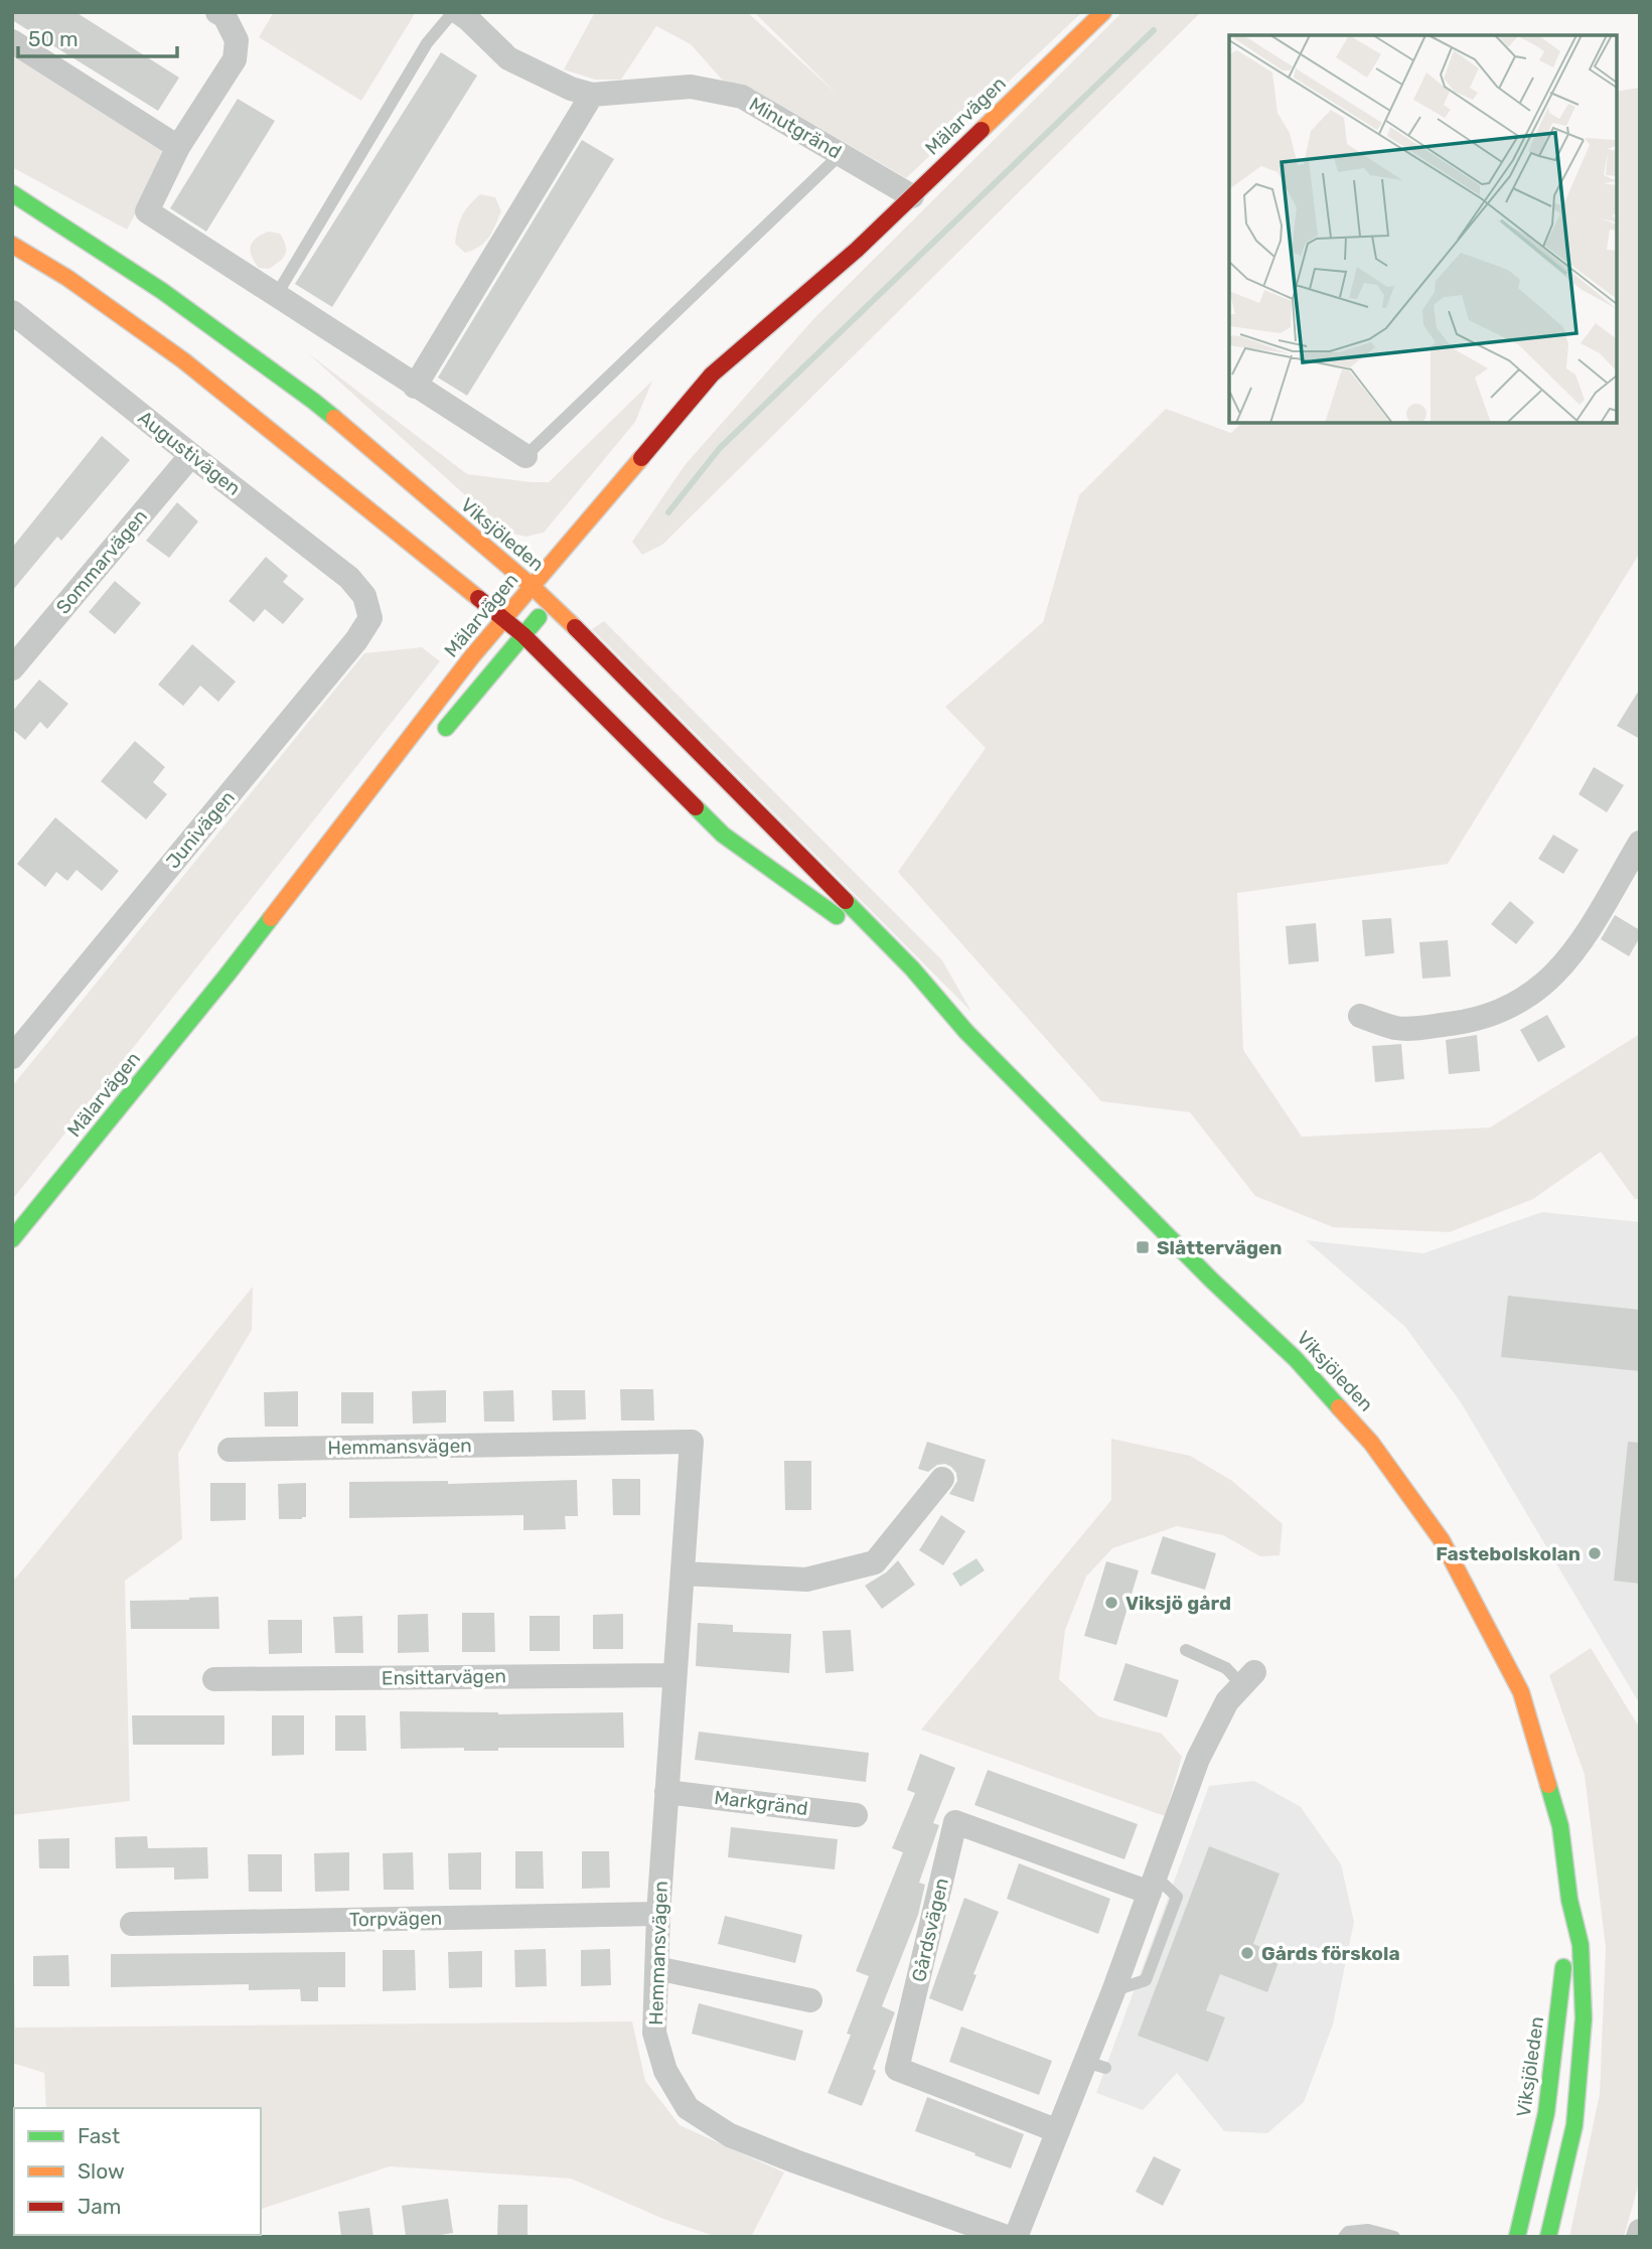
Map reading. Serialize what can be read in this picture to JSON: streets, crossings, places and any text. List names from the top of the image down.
{
  "streets": {
    "main road": ["Mälarvägen", "Viksjöleden"],
    "street": [
      "Minutgränd",
      "Augustivägen",
      "Sommarvägen",
      "Junivägen",
      "Hemmansvägen",
      "Ensittarvägen",
      "Markgränd",
      "Torpvägen",
      "Gårdsvägen"
    ]
  },
  "crossings": [
    ["Mälarvägen", "Minutgränd"],
    ["Mälarvägen", "Viksjöleden"],
    ["Augustivägen", "Sommarvägen"],
    ["Augustivägen", "Junivägen"],
    ["Hemmansvägen", "Ensittarvägen"],
    ["Hemmansvägen", "Markgränd"],
    ["Hemmansvägen", "Torpvägen"]
  ],
  "places": {
    "transit": ["Slåttervägen"],
    "other": ["Fastebolskolan", "Viksjö gård", "Gårds förskola"]
  },
  "legend": ["Fast", "Slow", "Jam"],
  "scale_bar": "50 m"
}
